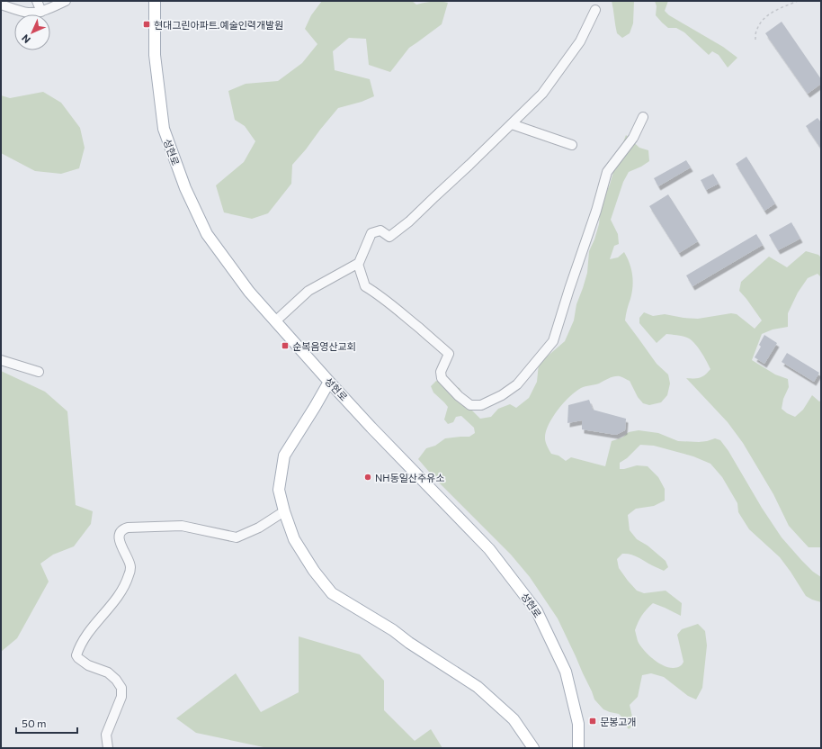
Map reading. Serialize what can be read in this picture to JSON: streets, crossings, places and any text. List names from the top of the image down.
{
  "streets": {
    "main road": ["성현로"]
  },
  "places": {
    "transit": ["현대그린아파트.예술인력개발원", "순복음영산교회", "문봉고개"],
    "other": ["NH동일산주유소"]
  },
  "scale_bar": "50 m",
  "north": "bottom left"
}
